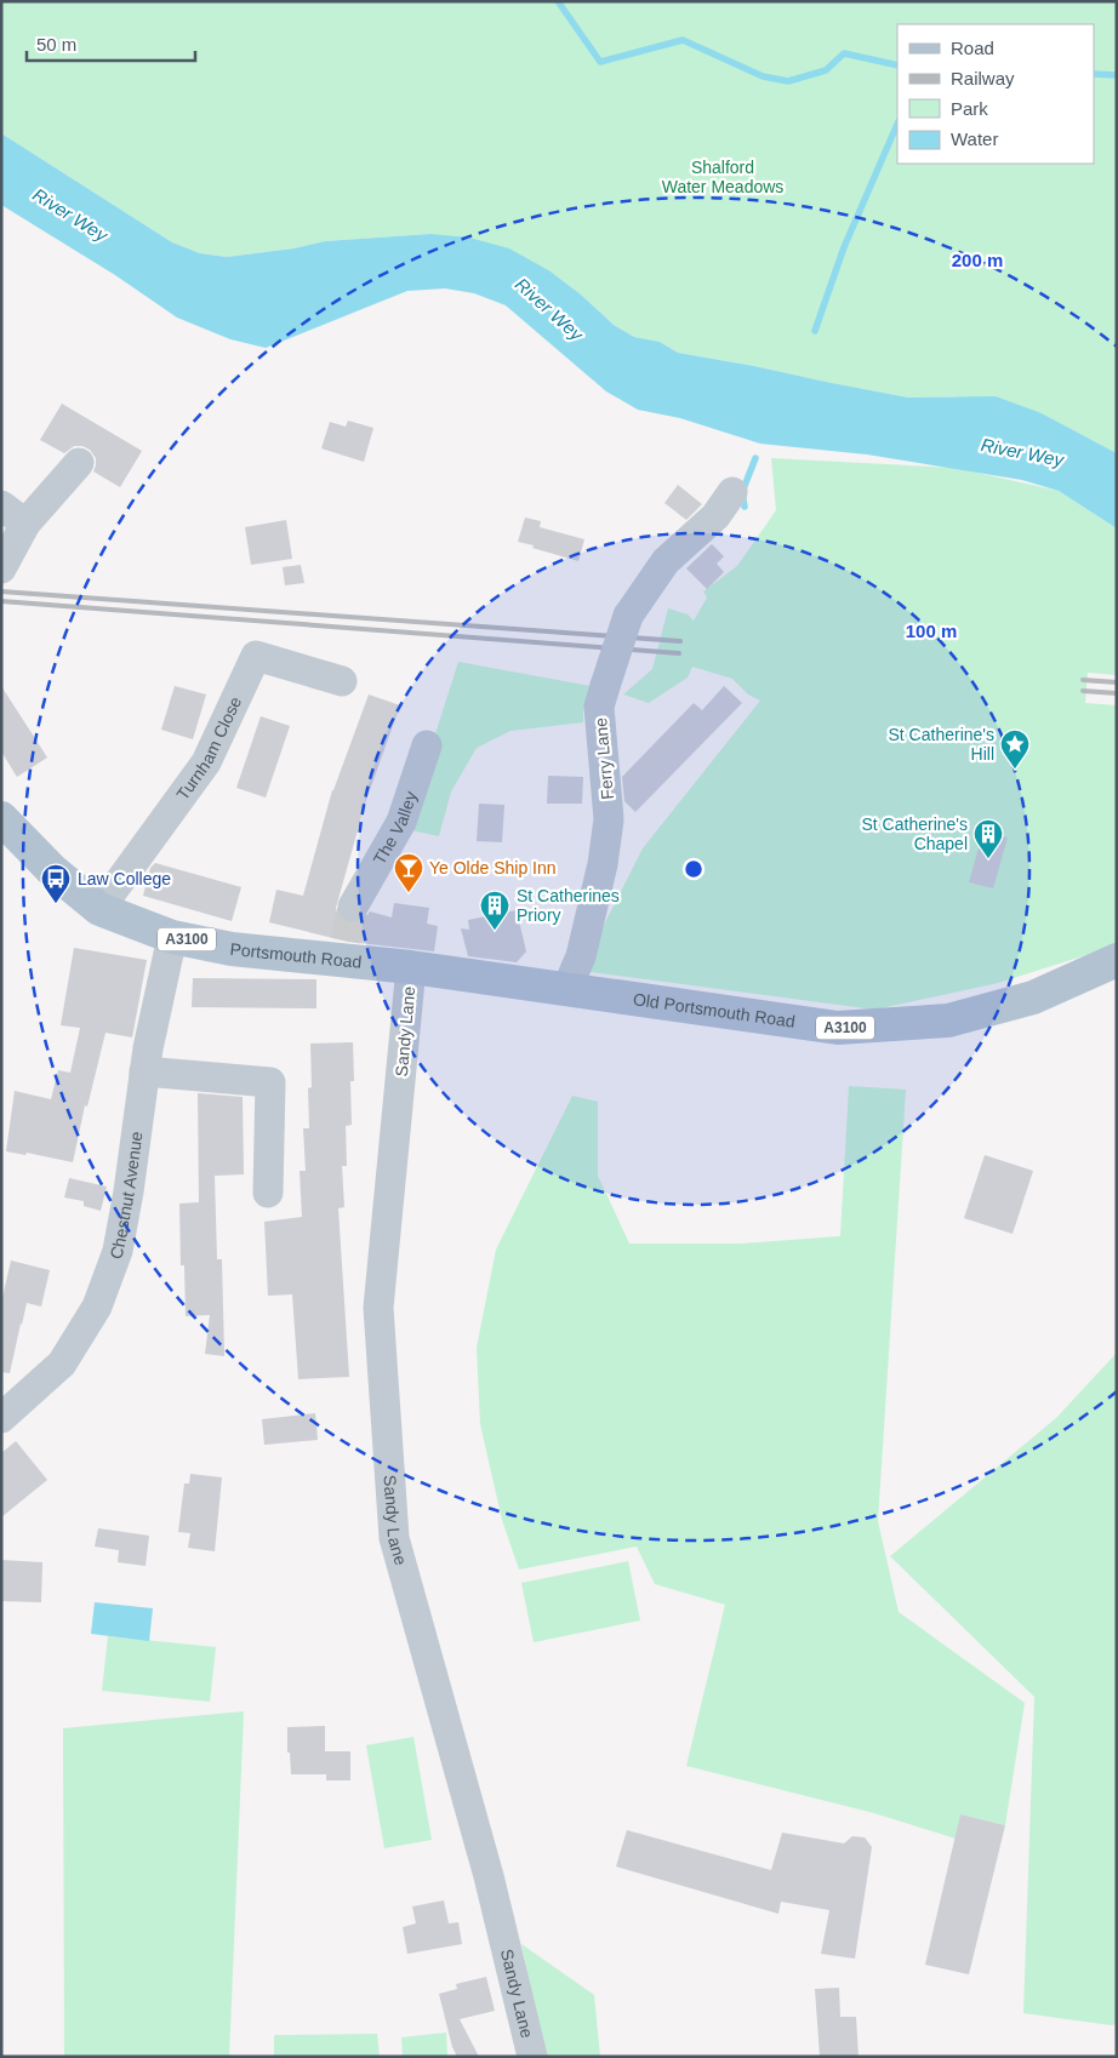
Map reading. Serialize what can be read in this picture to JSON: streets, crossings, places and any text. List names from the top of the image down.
{
  "streets": {
    "main road": ["A3100", "Portsmouth Road", "Old Portsmouth Road"],
    "street": [
      "Turnham Close",
      "Ferry Lane",
      "The Valley",
      "Sandy Lane",
      "Chestnut Avenue"
    ]
  },
  "crossings": [
    ["Turnham Close", "Portsmouth Road"],
    ["Ferry Lane", "Old Portsmouth Road"],
    ["Portsmouth Road", "Old Portsmouth Road"],
    ["Portsmouth Road", "Sandy Lane"],
    ["Portsmouth Road", "Chestnut Avenue"],
    ["Old Portsmouth Road", "Sandy Lane"]
  ],
  "water": ["River Wey"],
  "parks": ["Shalford Water Meadows"],
  "places": {
    "place": ["St Catherine's Hill"],
    "building": ["St Catherine's Chapel", "St Catherines Priory"],
    "bar": ["Ye Olde Ship Inn"],
    "bus stop": ["Law College"]
  },
  "legend": [
    "Road",
    "Railway",
    "Park",
    "Water"
  ],
  "scale_bar": "50 m",
  "rings": ["200 m", "100 m"]
}
